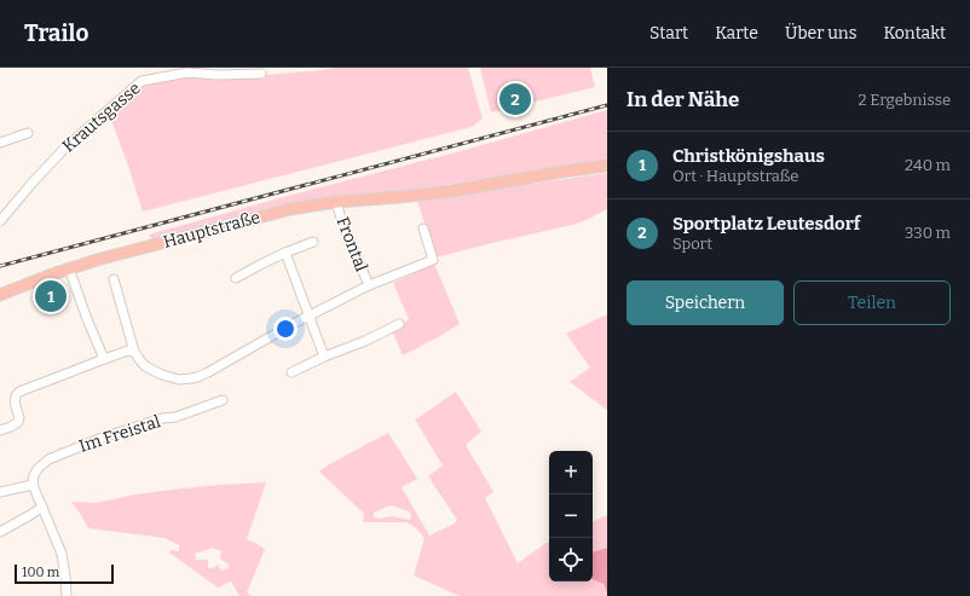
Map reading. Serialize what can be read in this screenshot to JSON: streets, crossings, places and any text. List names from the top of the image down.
{
  "streets": {
    "main road": ["Hauptstraße"],
    "street": ["Krautsgasse", "Frontal", "Im Freistal"]
  },
  "crossings": [
    ["Hauptstraße", "Frontal"]
  ],
  "scale_bar": "100 m",
  "page": {
    "header": "Trailo",
    "nav": [
      "Start",
      "Karte",
      "Über uns",
      "Kontakt"
    ],
    "heading": ["In der Nähe", "2 Ergebnisse"],
    "pins": ["2", "1"],
    "list": [
      {
        "mark": "1",
        "name": "Christkönigshaus",
        "note": "Ort · Hauptstraße",
        "value": "240 m"
      },
      {
        "mark": "2",
        "name": "Sportplatz Leutesdorf",
        "note": "Sport",
        "value": "330 m"
      }
    ],
    "buttons": ["Speichern", "Teilen"],
    "map_buttons": ["+", "−"],
    "scale": "100 m"
  }
}
